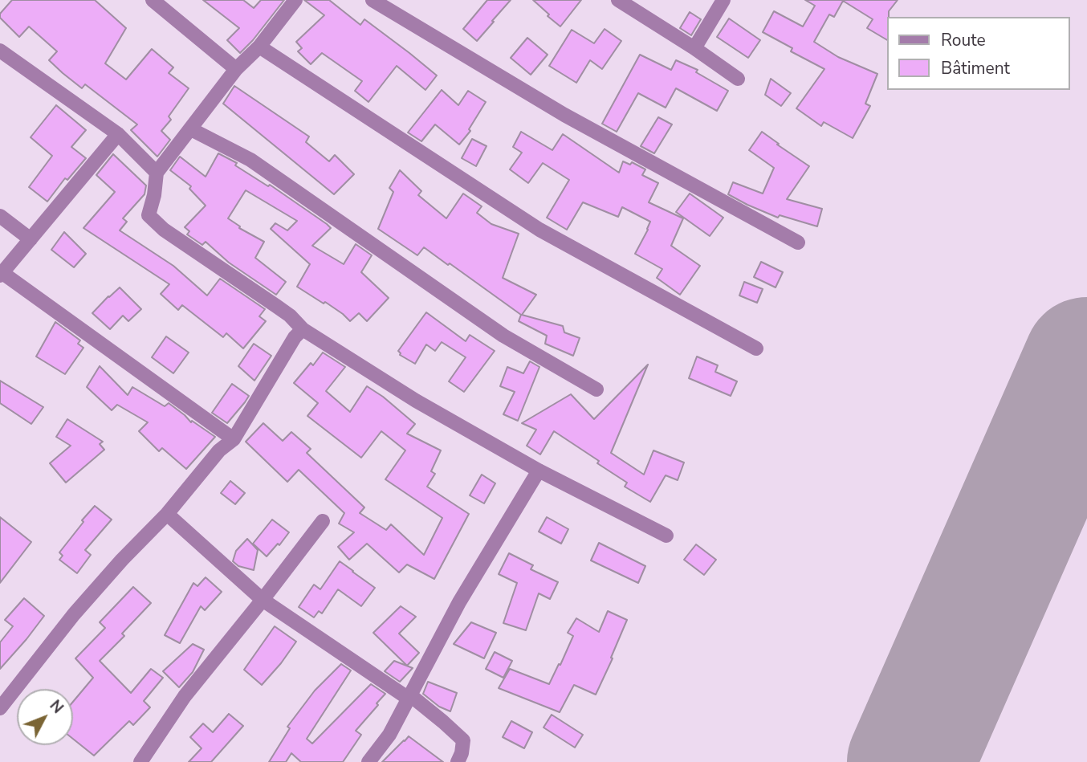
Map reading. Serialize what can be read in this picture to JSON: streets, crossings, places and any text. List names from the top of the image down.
{
  "legend": ["Route", "Bâtiment"],
  "north": "top right"
}
